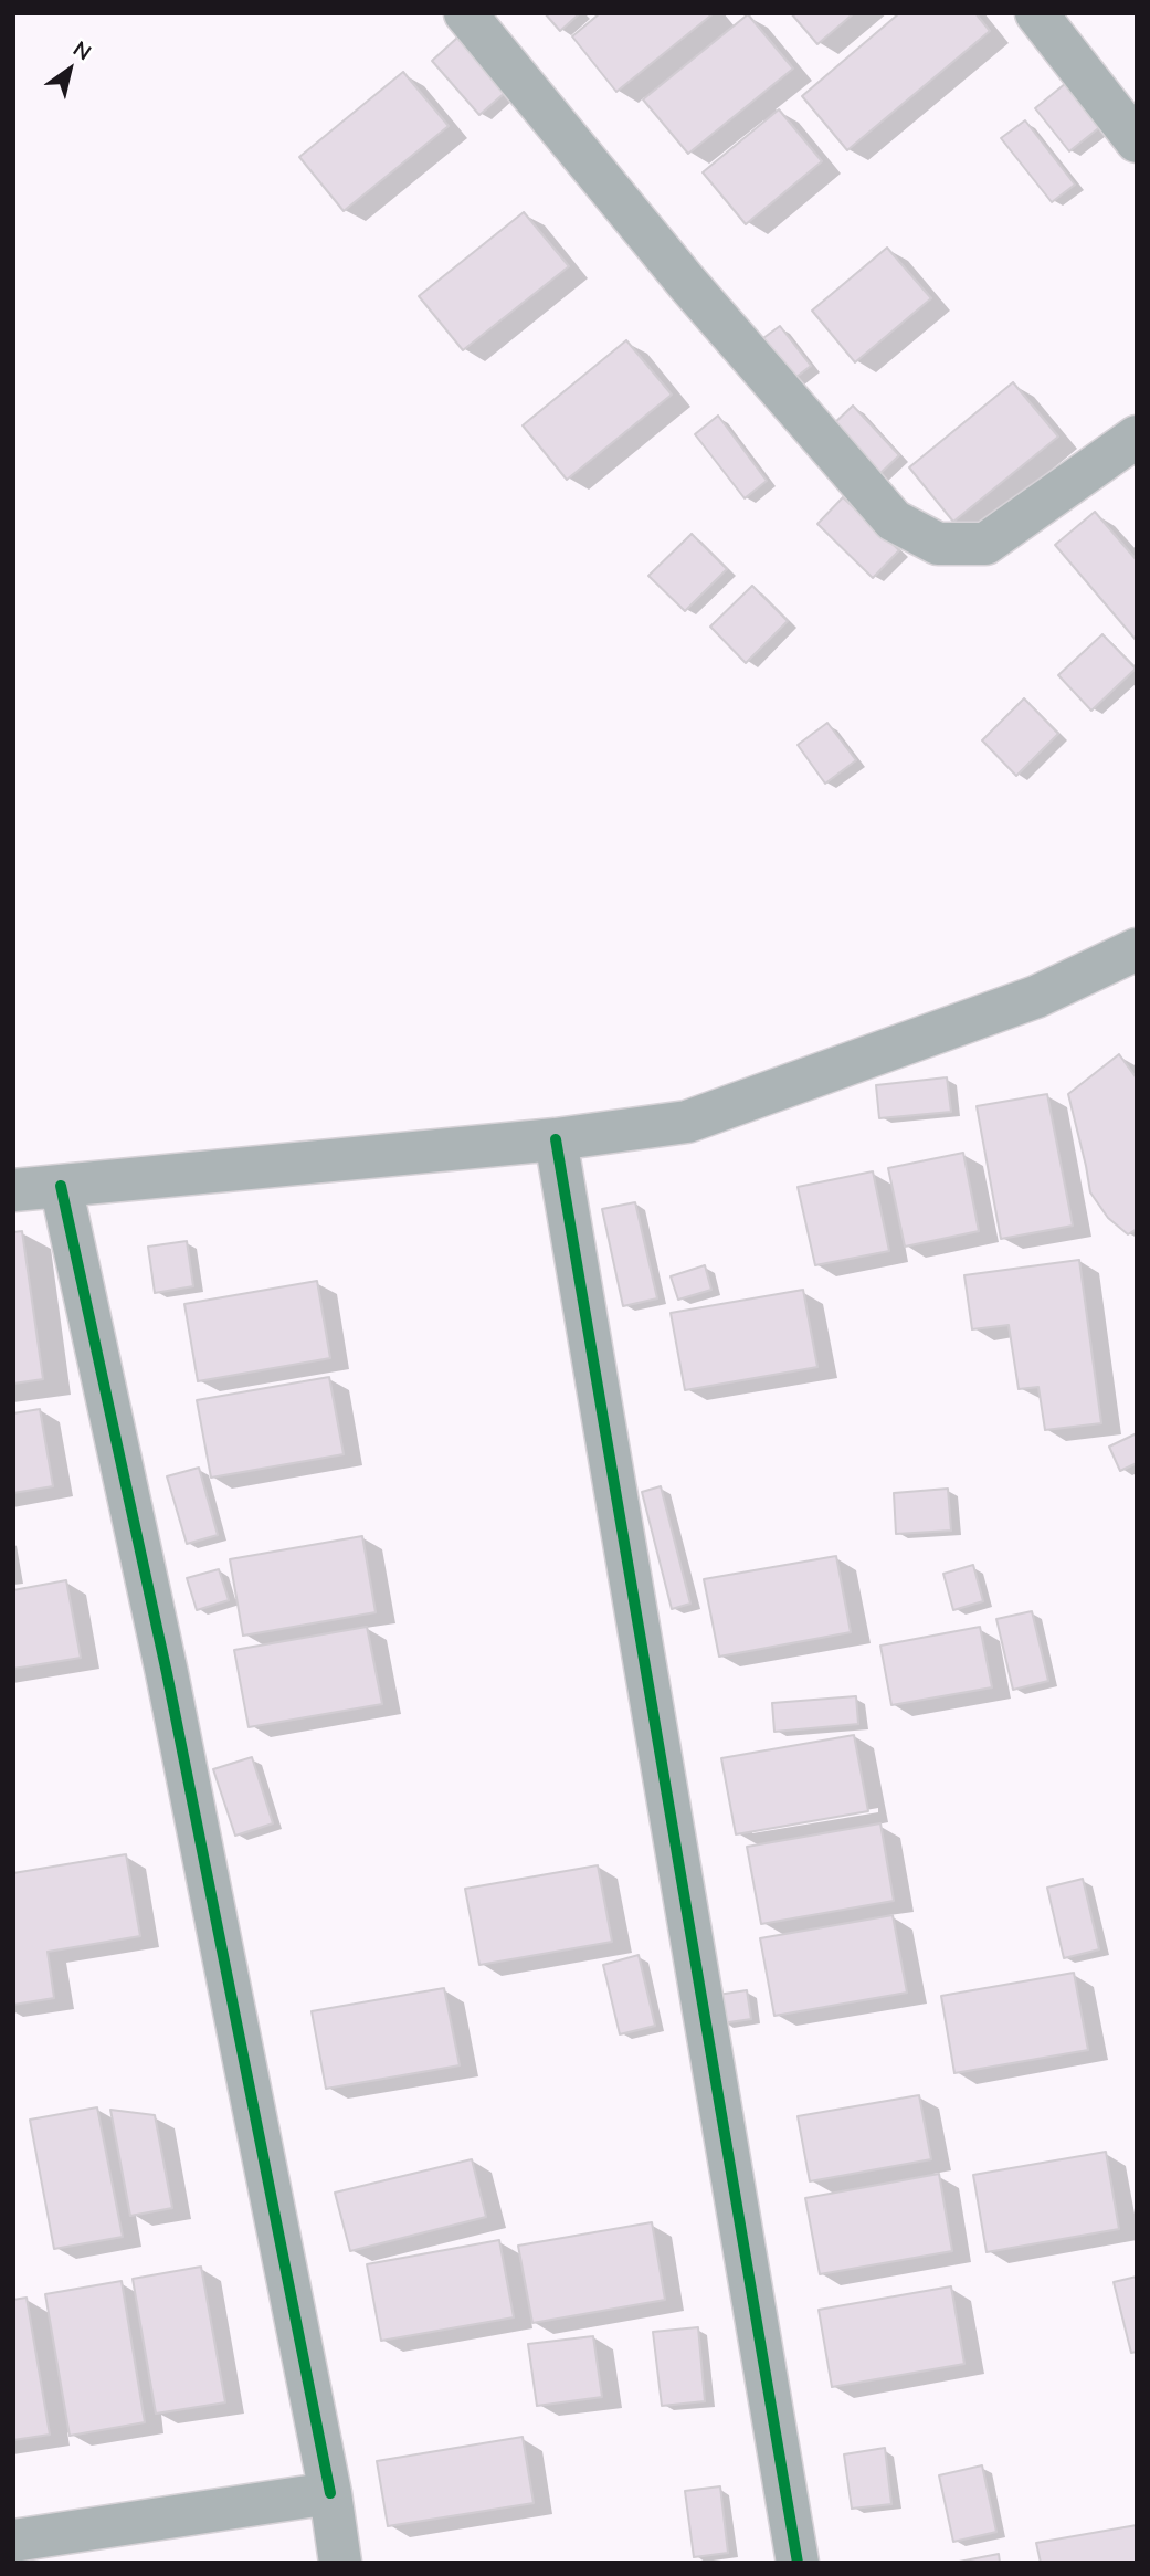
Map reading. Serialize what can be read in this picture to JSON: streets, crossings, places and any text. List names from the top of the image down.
{
  "north": "top right"
}
